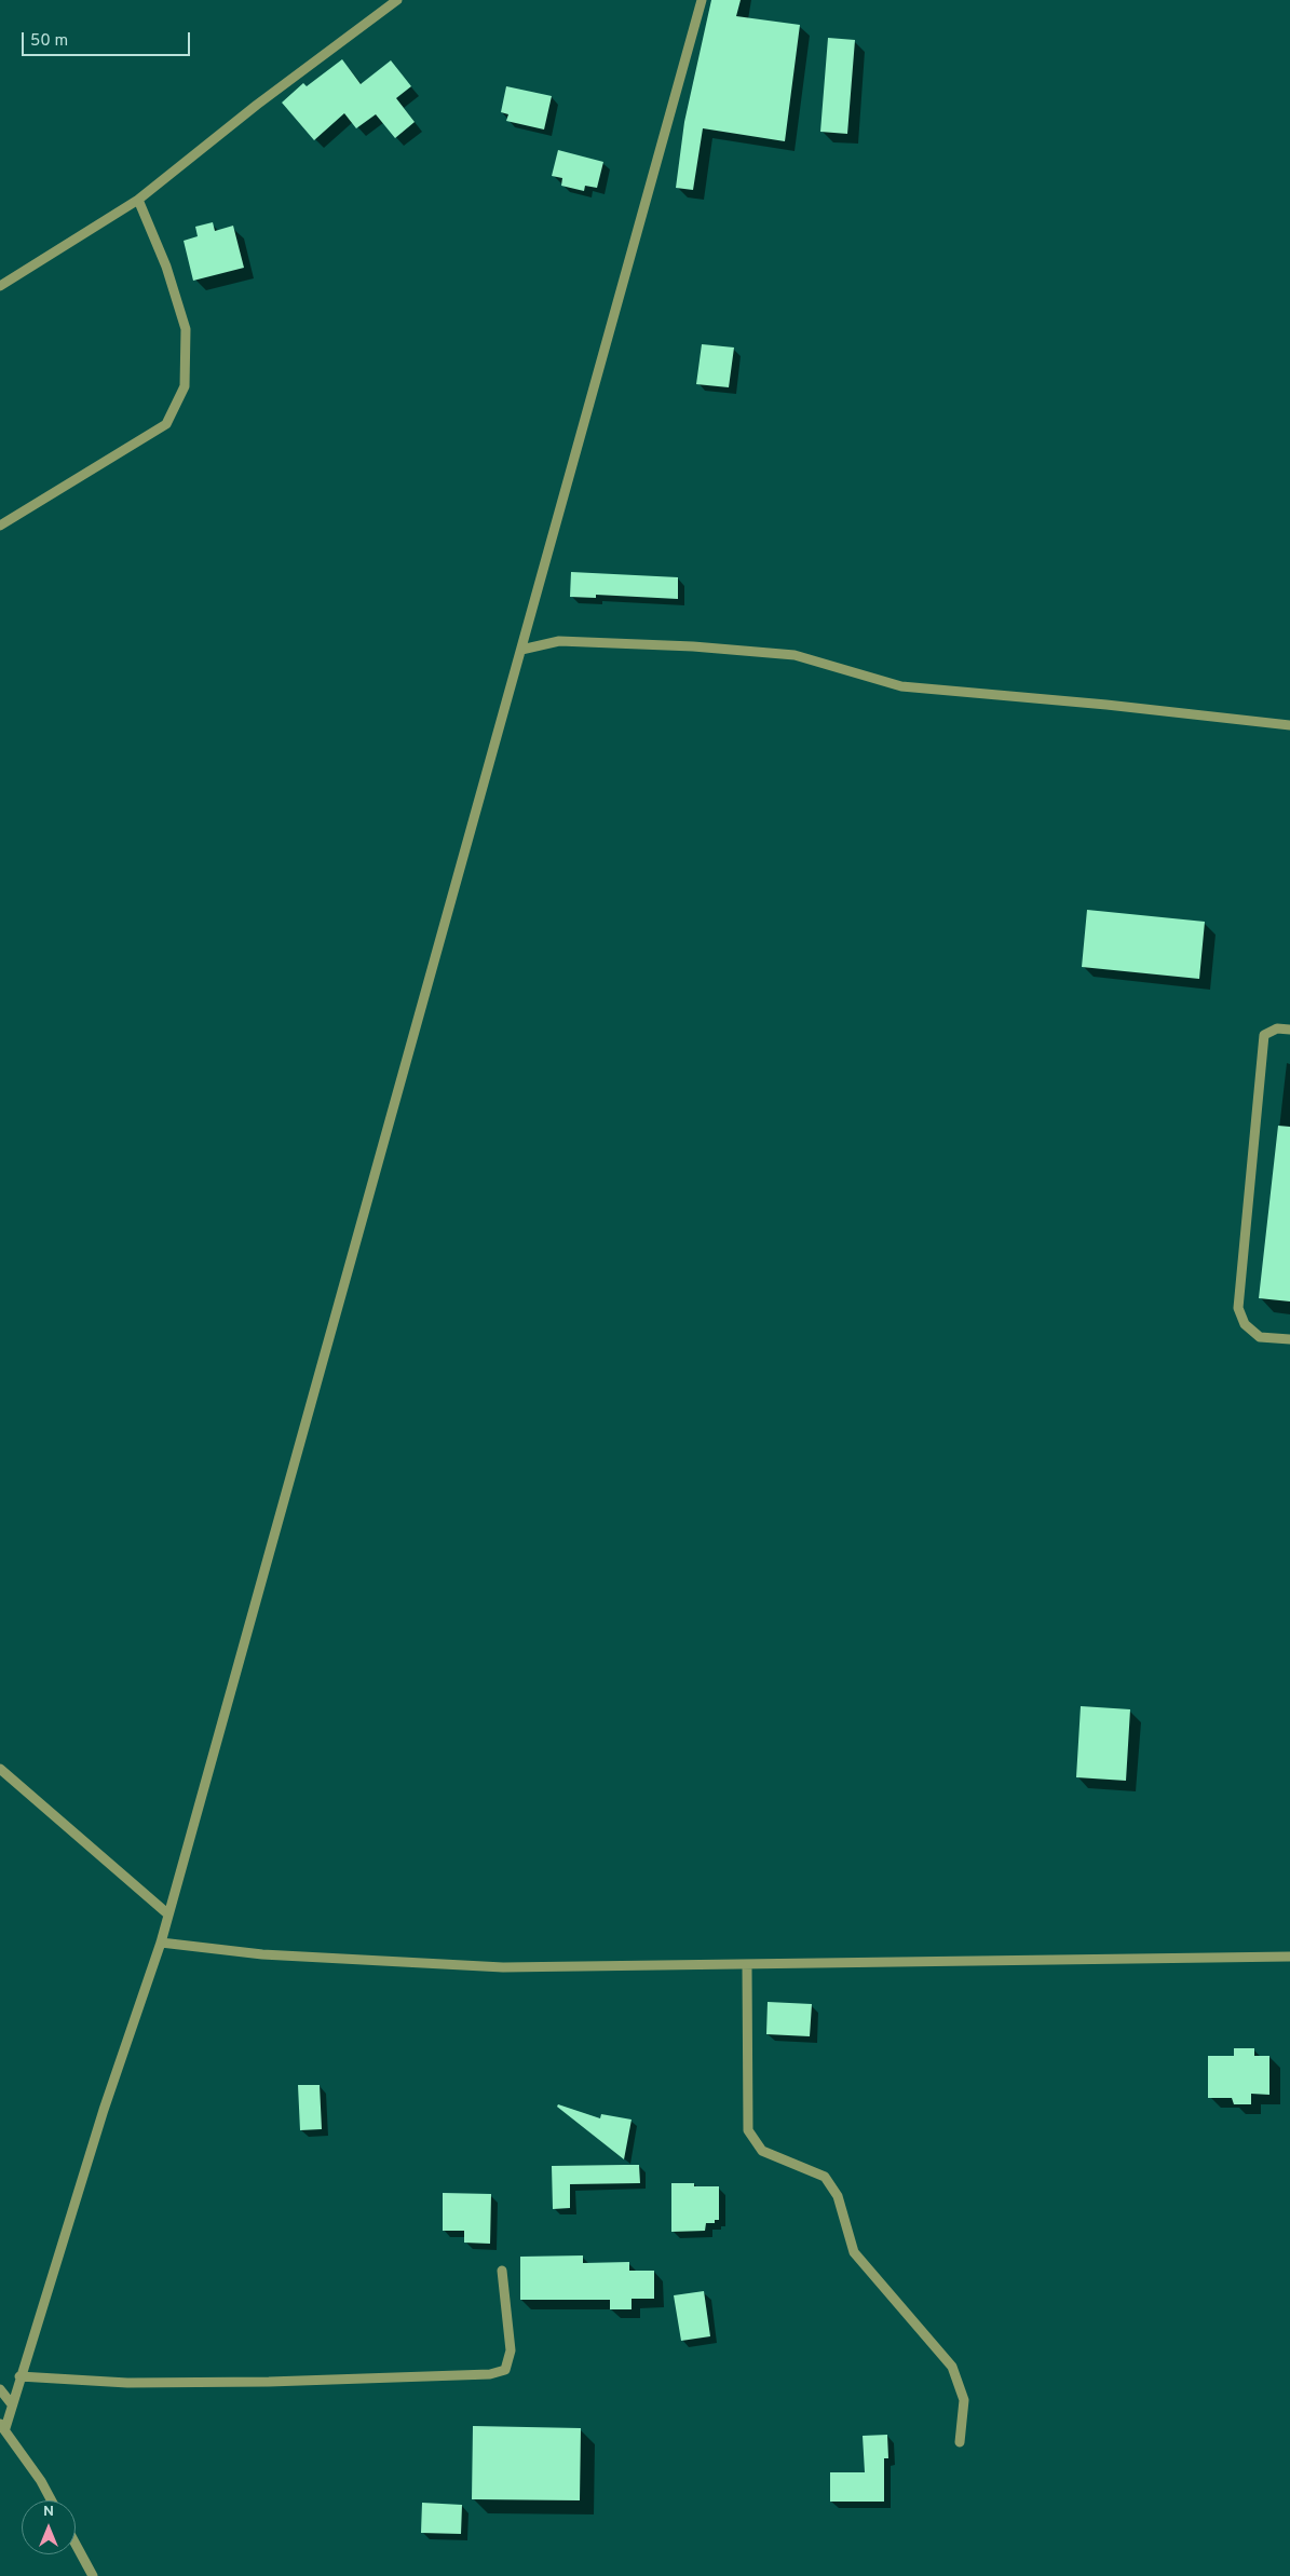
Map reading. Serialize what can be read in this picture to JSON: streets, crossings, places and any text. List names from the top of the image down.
{
  "scale_bar": "50 m",
  "north": "top"
}
